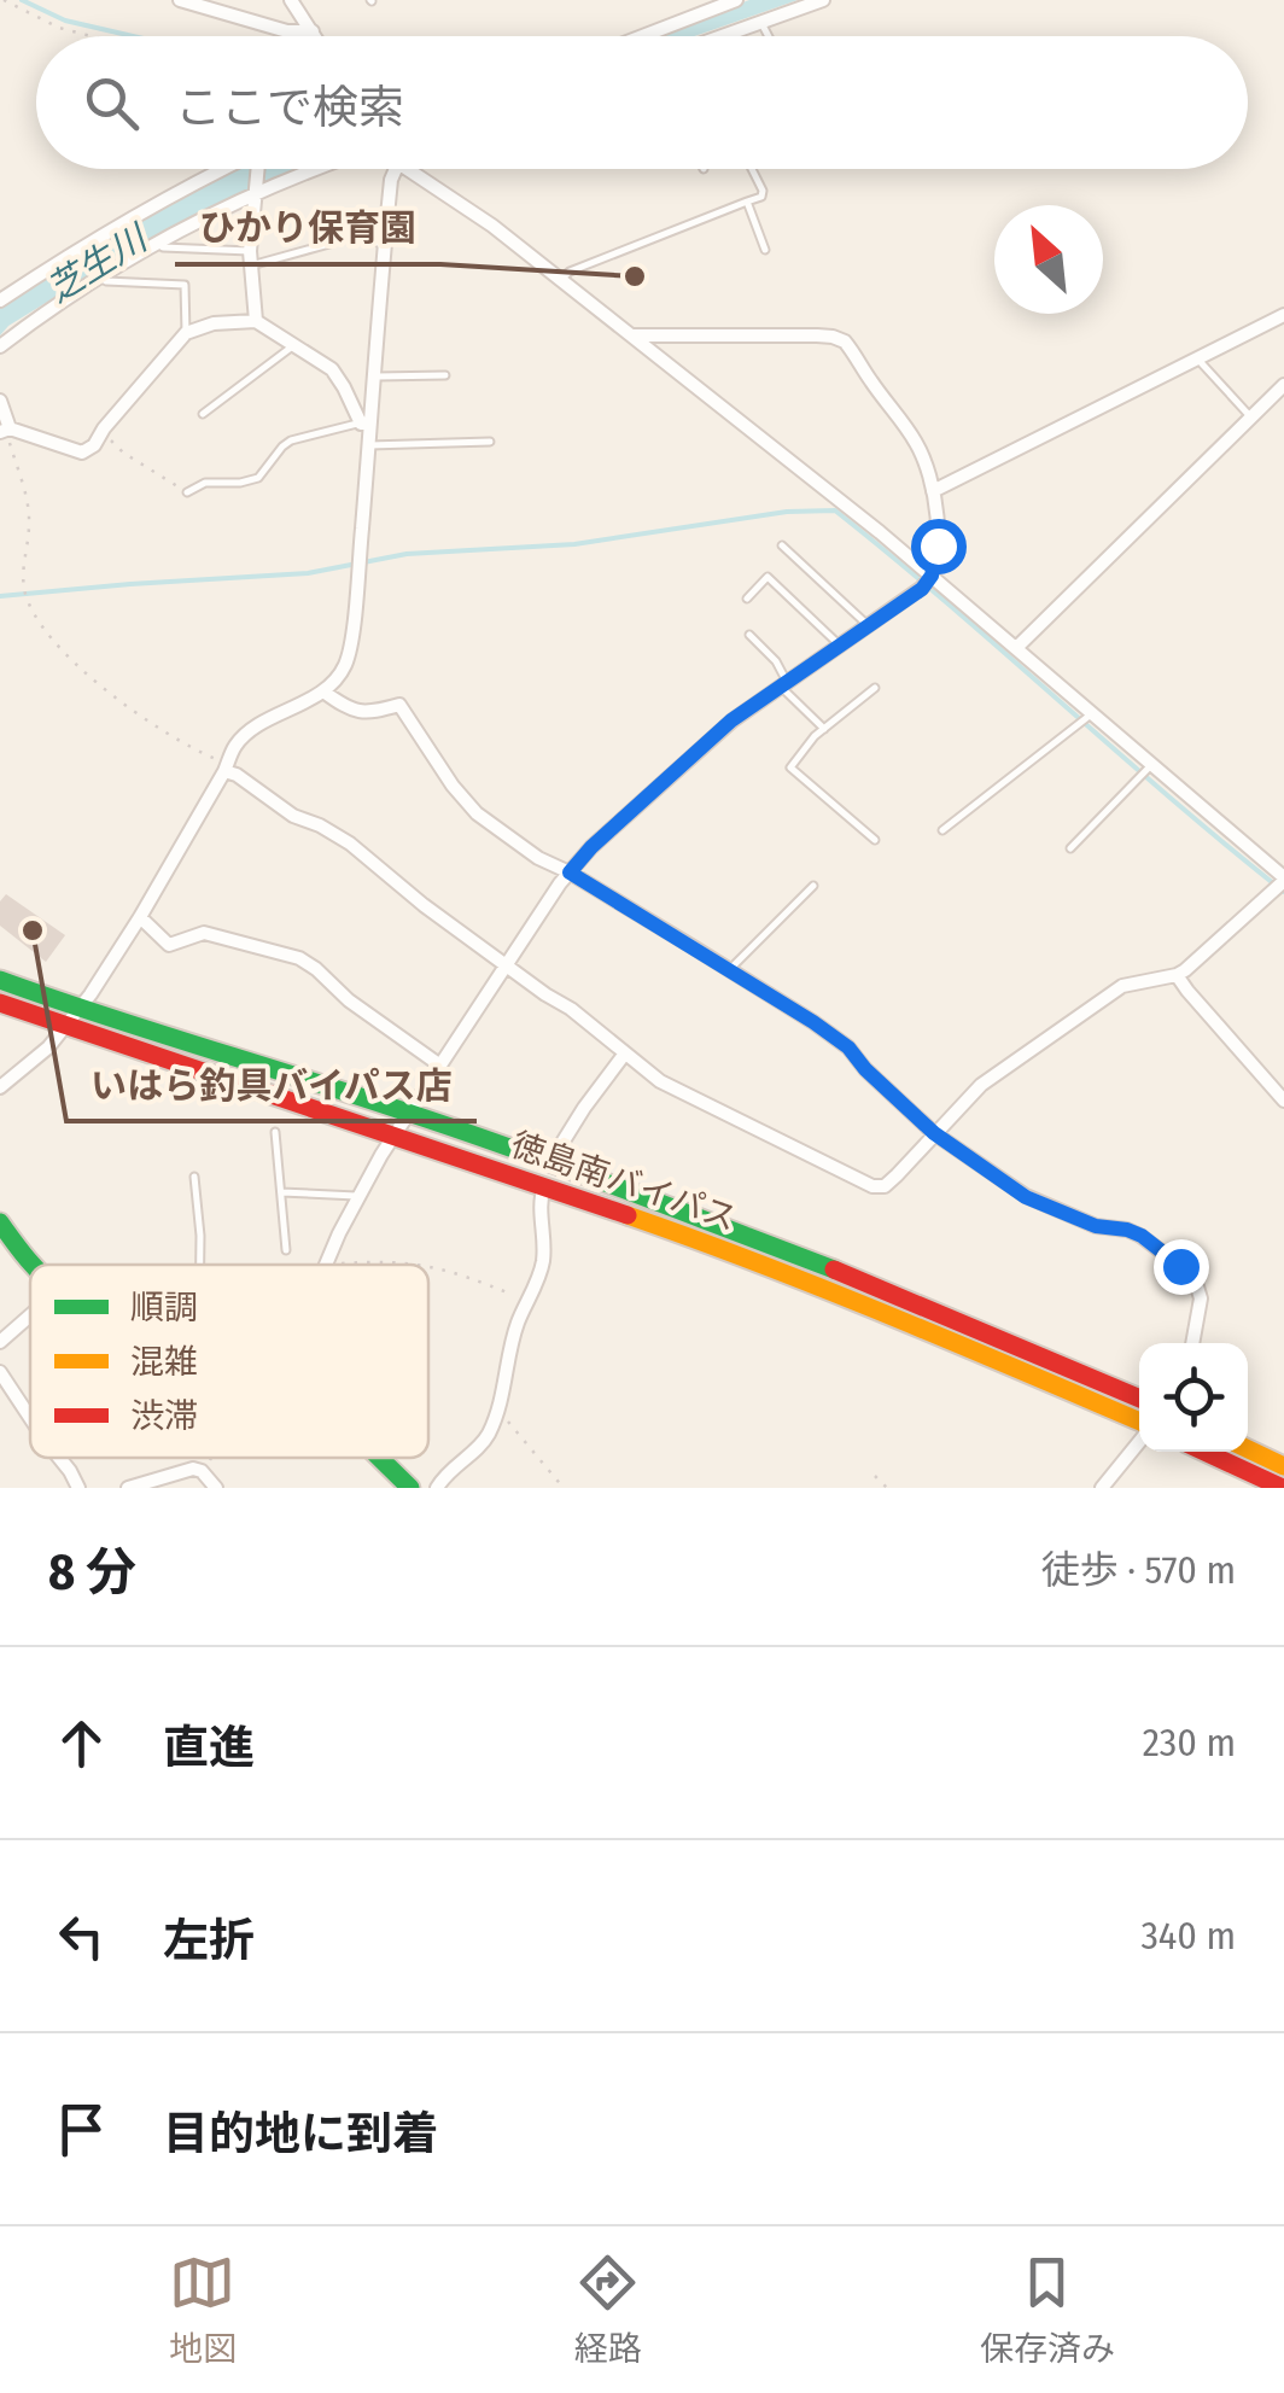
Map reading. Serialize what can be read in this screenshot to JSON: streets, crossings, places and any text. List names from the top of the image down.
{
  "streets": {
    "main road": ["徳島南バイパス"]
  },
  "water": ["芝生川"],
  "places": ["ひかり保育園", "いはら釣具バイパス店"],
  "legend": ["順調", "混雑", "渋滞"],
  "north": "top left",
  "page": {
    "search": "ここで検索",
    "heading": ["8 分", "徒歩 · 570 m"],
    "list": [
      ["直進", "230 m"],
      ["左折", "340 m"],
      "目的地に到着"
    ],
    "nav": ["地図", "経路", "保存済み"]
  }
}
